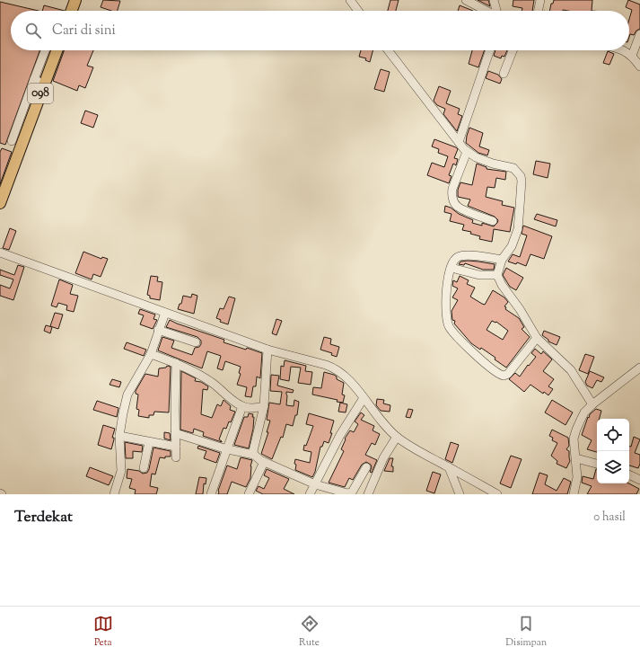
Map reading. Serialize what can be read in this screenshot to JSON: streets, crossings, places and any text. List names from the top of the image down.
{
  "streets": {
    "main road": ["098"]
  },
  "page": {
    "search": "Cari di sini",
    "heading": ["Terdekat", "0 hasil"],
    "nav": ["Peta", "Rute", "Disimpan"]
  }
}
